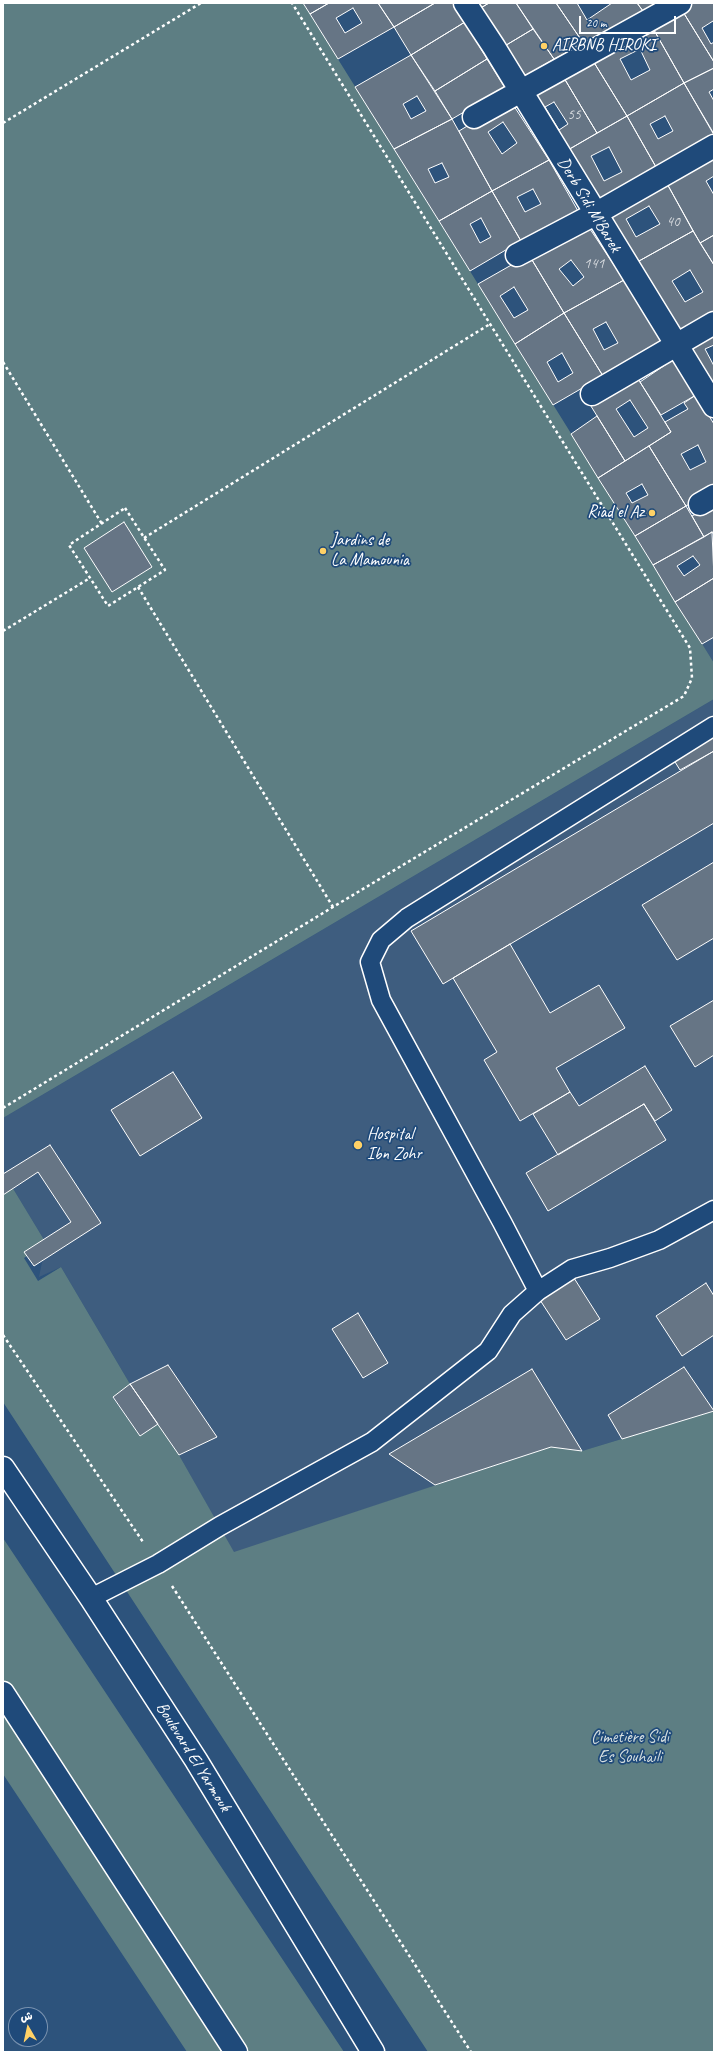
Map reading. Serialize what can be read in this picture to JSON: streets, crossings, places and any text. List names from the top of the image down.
{
  "streets": {
    "street": ["Derb Sidi M'Barek", "Boulevard El Yarmouk"]
  },
  "parks": ["Cimetière Sidi Es Souhaili"],
  "places": [
    "AIRBNB HIROKI",
    "Riad el Az",
    "Jardins de La Mamounia",
    "Hospital Ibn Zohr"
  ],
  "house_numbers": ["55", "40", "141"],
  "scale_bar": "20 m",
  "north": "top"
}
